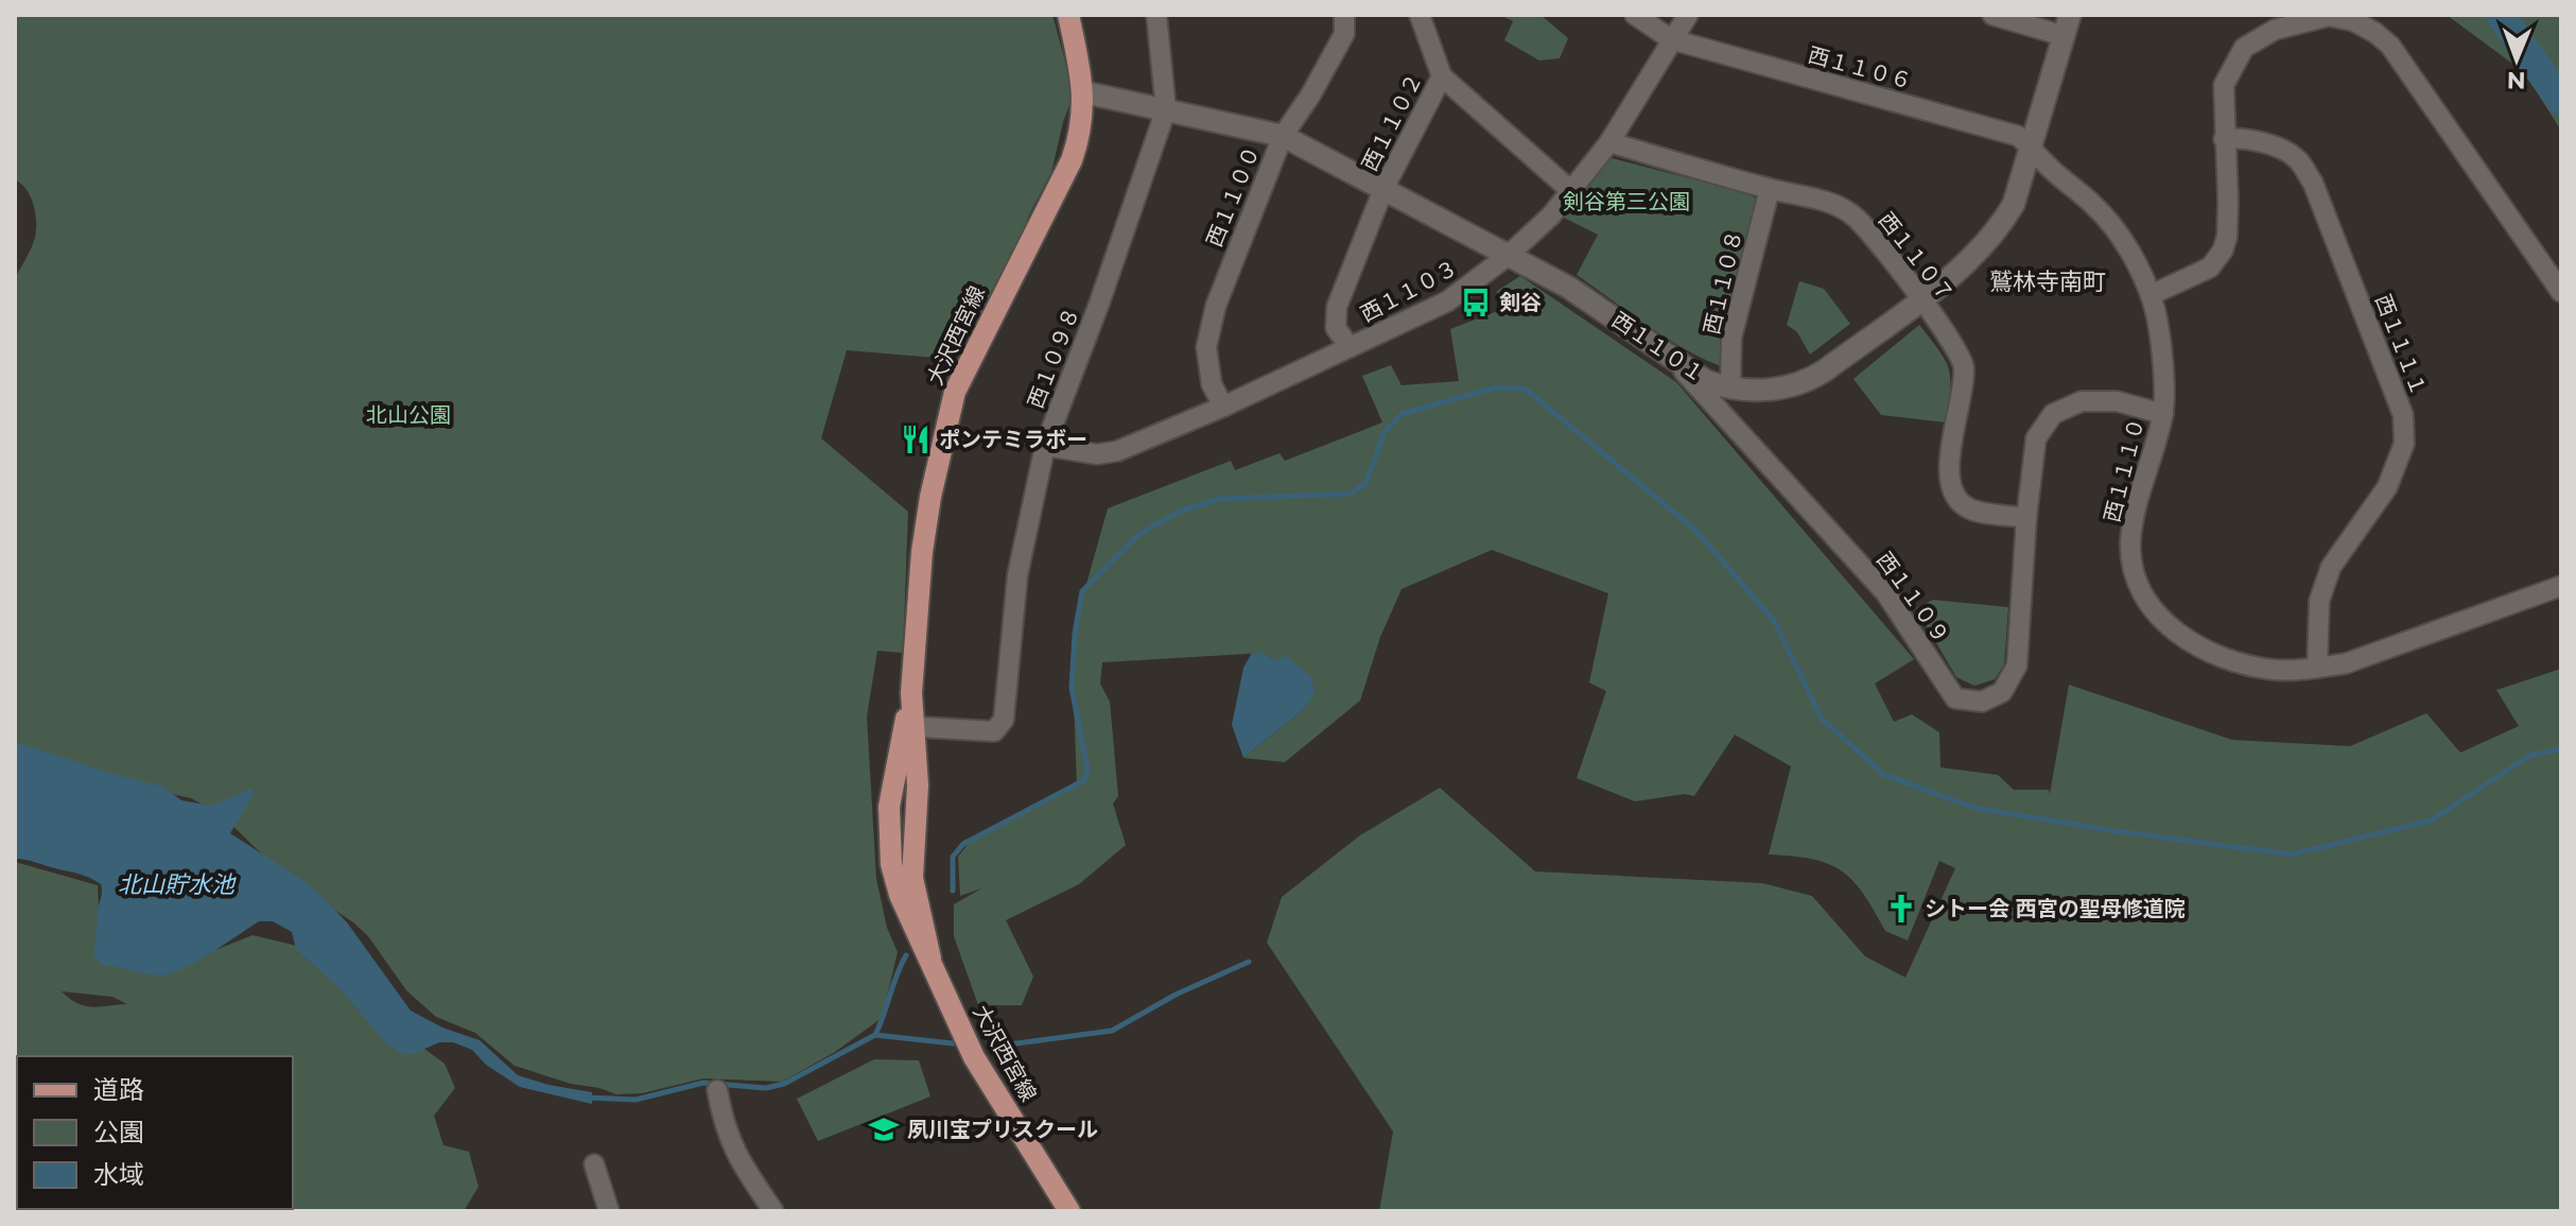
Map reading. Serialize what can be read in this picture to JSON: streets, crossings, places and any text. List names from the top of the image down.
{
  "streets": {
    "main road": ["大沢西宮線"],
    "street": [
      "西１１０６",
      "西１１０２",
      "西１１００",
      "西１１０７",
      "西１１０８",
      "西１１０３",
      "西１１１１",
      "西１１０１",
      "西１０９８",
      "西１１１０",
      "西１１０９"
    ]
  },
  "crossings": [
    ["西１１０６", "西１１０３"],
    ["西１１０６", "西１１０１"],
    ["西１１０６", "西１１１０"],
    ["西１１０２", "西１１０３"],
    ["西１１０２", "西１１０１"],
    ["西１１００", "西１１０３"],
    ["西１１００", "西１１０１"],
    ["西１１０７", "西１１０８"],
    ["西１１０７", "西１１０３"],
    ["西１１０７", "西１１０１"],
    ["西１１０７", "西１１０９"],
    ["西１１０８", "西１１０１"],
    ["西１１０３", "西１１０１"],
    ["西１１０３", "西１０９８"],
    ["大沢西宮線", "西１１０１"],
    ["大沢西宮線", "西１０９８"],
    ["西１１１１", "西１１１０"],
    ["西１１０１", "西１０９８"],
    ["西１１０１", "西１１１０"],
    ["西１１０１", "西１１０９"],
    ["西１１１０", "西１１０９"]
  ],
  "districts": ["鷲林寺南町"],
  "water": ["北山貯水池"],
  "parks": ["剣谷第三公園", "北山公園"],
  "places": {
    "bus stop": ["剣谷"],
    "restaurant": ["ポンテミラボー"],
    "church": ["シトー会 西宮の聖母修道院"],
    "school or university": ["夙川宝プリスクール"]
  },
  "legend": ["道路", "公園", "水域"],
  "north": "bottom"
}
